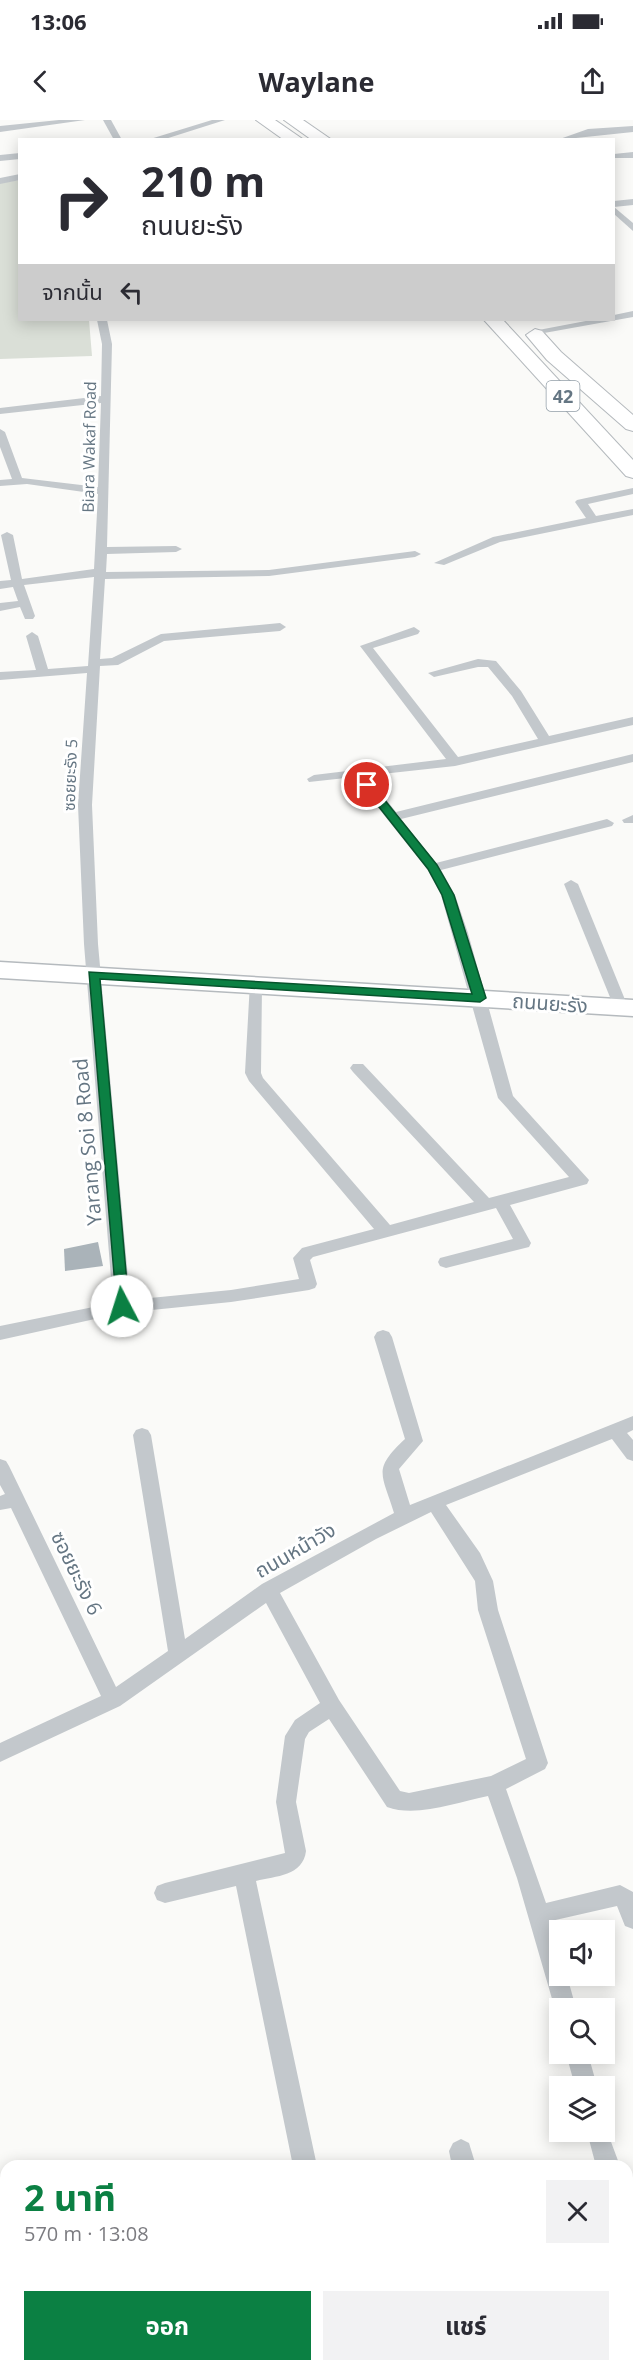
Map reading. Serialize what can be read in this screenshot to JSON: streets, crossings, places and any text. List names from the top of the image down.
{
  "streets": {
    "highway": ["42"],
    "main road": ["ถนนยะรัง"],
    "street": [
      "Biara Wakaf Road",
      "ซอยยะรัง 5",
      "Yarang Soi 8 Road",
      "ถนนหน้าวัง",
      "ซอยยะรัง 6"
    ]
  },
  "crossings": [
    ["Biara Wakaf Road", "ซอยยะรัง 5"],
    ["ซอยยะรัง 5", "ถนนยะรัง"],
    ["ซอยยะรัง 5", "Yarang Soi 8 Road"],
    ["ถนนยะรัง", "Yarang Soi 8 Road"],
    ["ถนนหน้าวัง", "ซอยยะรัง 6"]
  ],
  "page": {
    "status": "13:06",
    "header": "Waylane",
    "turn": ["210 m", "ถนนยะรัง"],
    "then": "จากนั้น",
    "heading": ["2 นาที", "570 m · 13:08"],
    "buttons": ["ออก", "แชร์"]
  }
}
